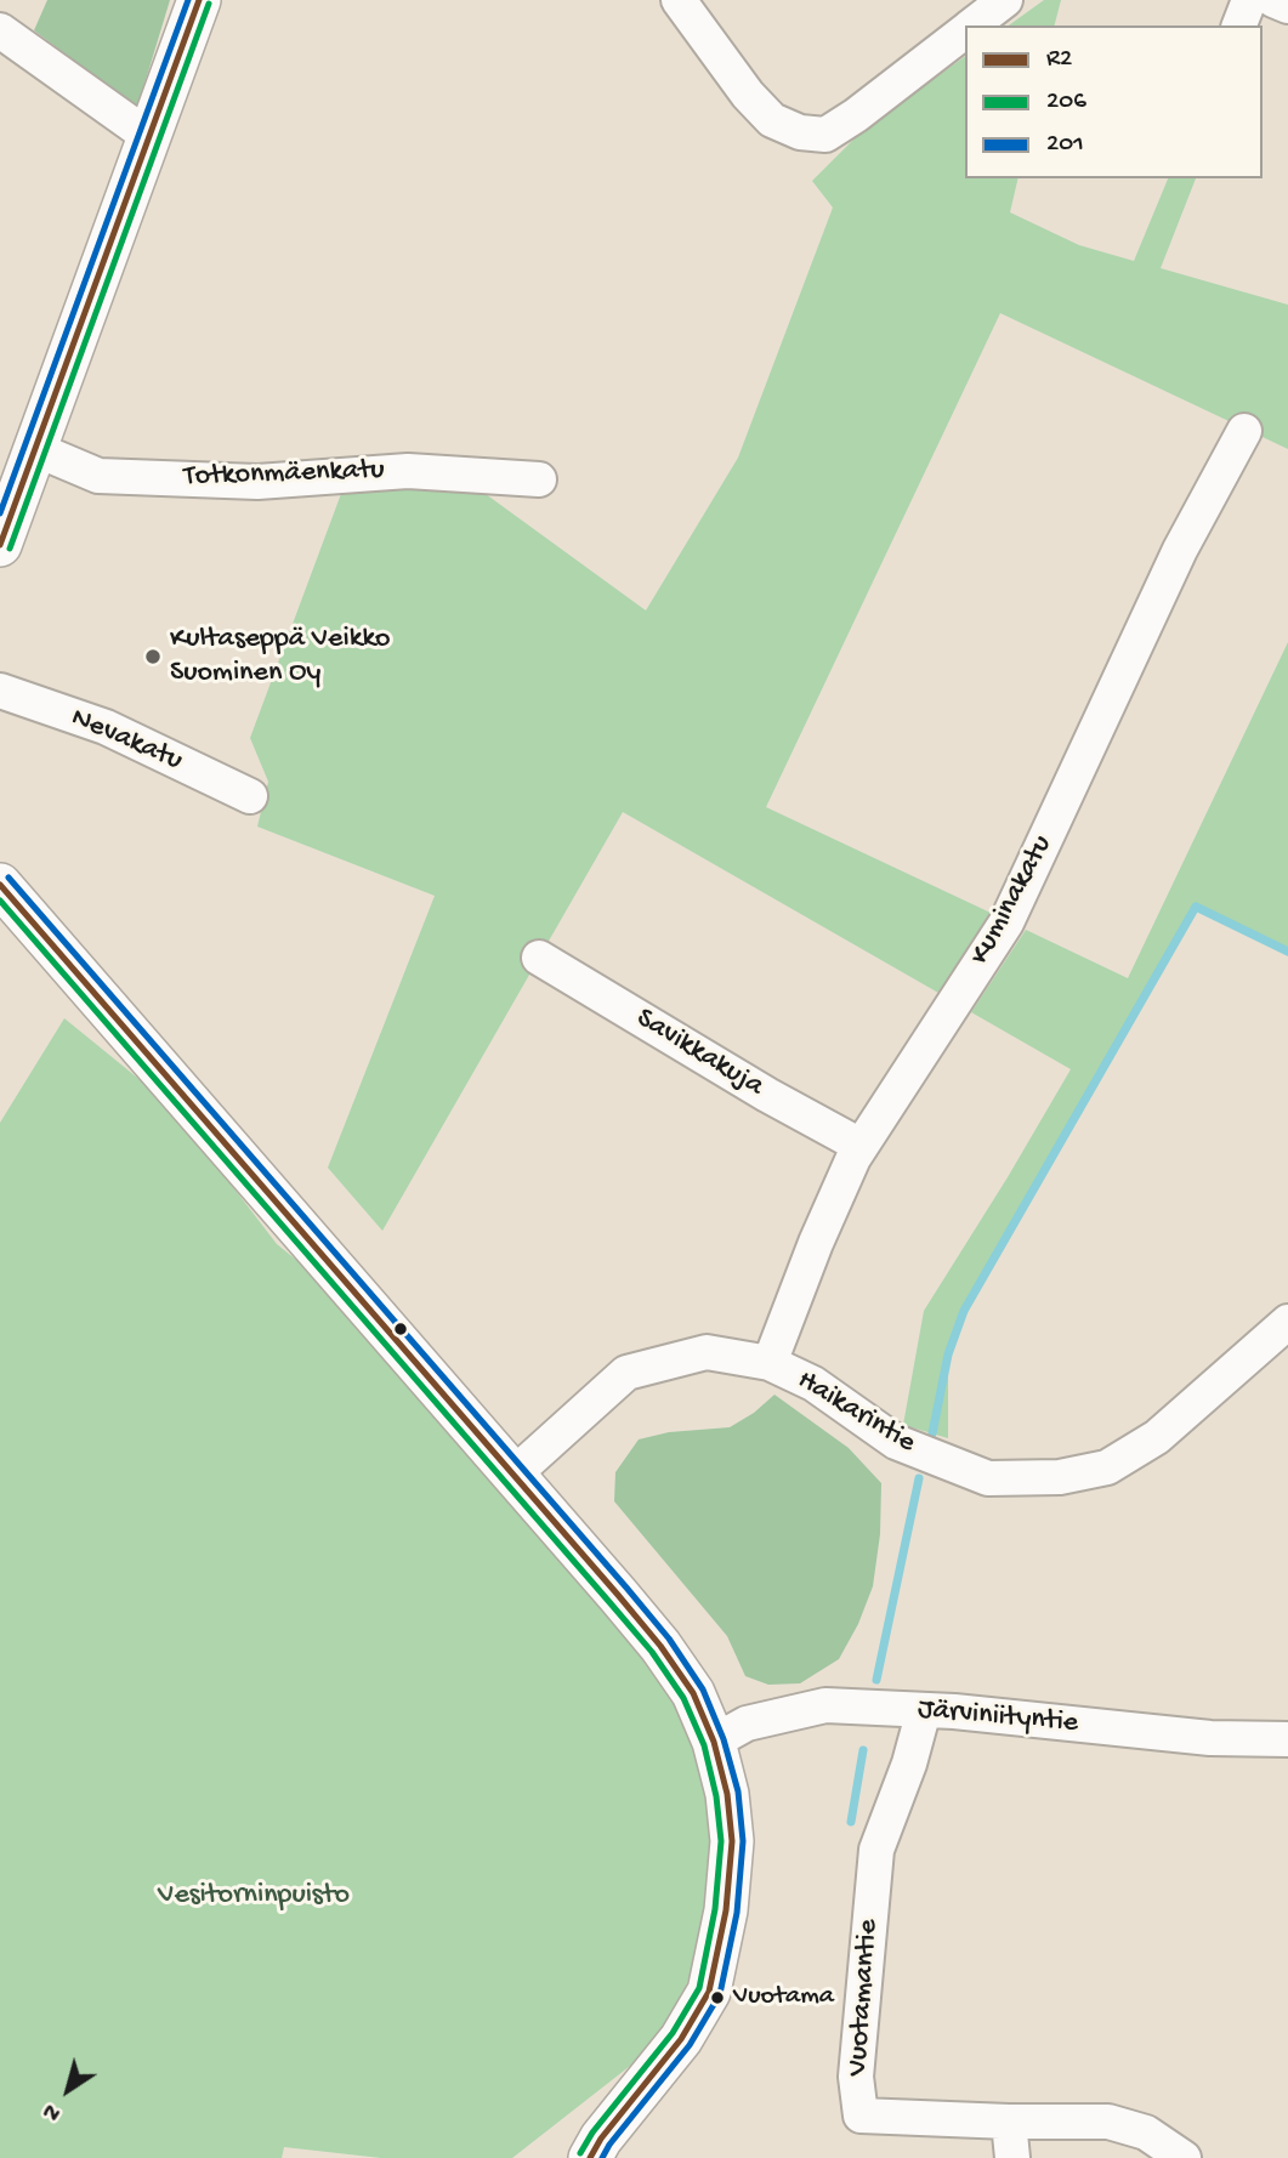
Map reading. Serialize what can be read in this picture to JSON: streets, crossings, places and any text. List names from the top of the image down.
{
  "streets": {
    "street": [
      "Totkonmäenkatu",
      "Nevakatu",
      "Kuminakatu",
      "Savikkakuja",
      "Haikarintie",
      "Järviniityntie",
      "Vuotamantie"
    ]
  },
  "crossings": [
    ["Kuminakatu", "Savikkakuja"],
    ["Kuminakatu", "Haikarintie"],
    ["Järviniityntie", "Vuotamantie"]
  ],
  "parks": ["Vesitorninpuisto"],
  "places": ["Kultaseppä Veikko Suominen Oy", "Vuotama"],
  "lines": ["transit line R2", "transit line 201", "transit line 206"],
  "legend": ["R2", "206", "201"],
  "north": "bottom left"
}
